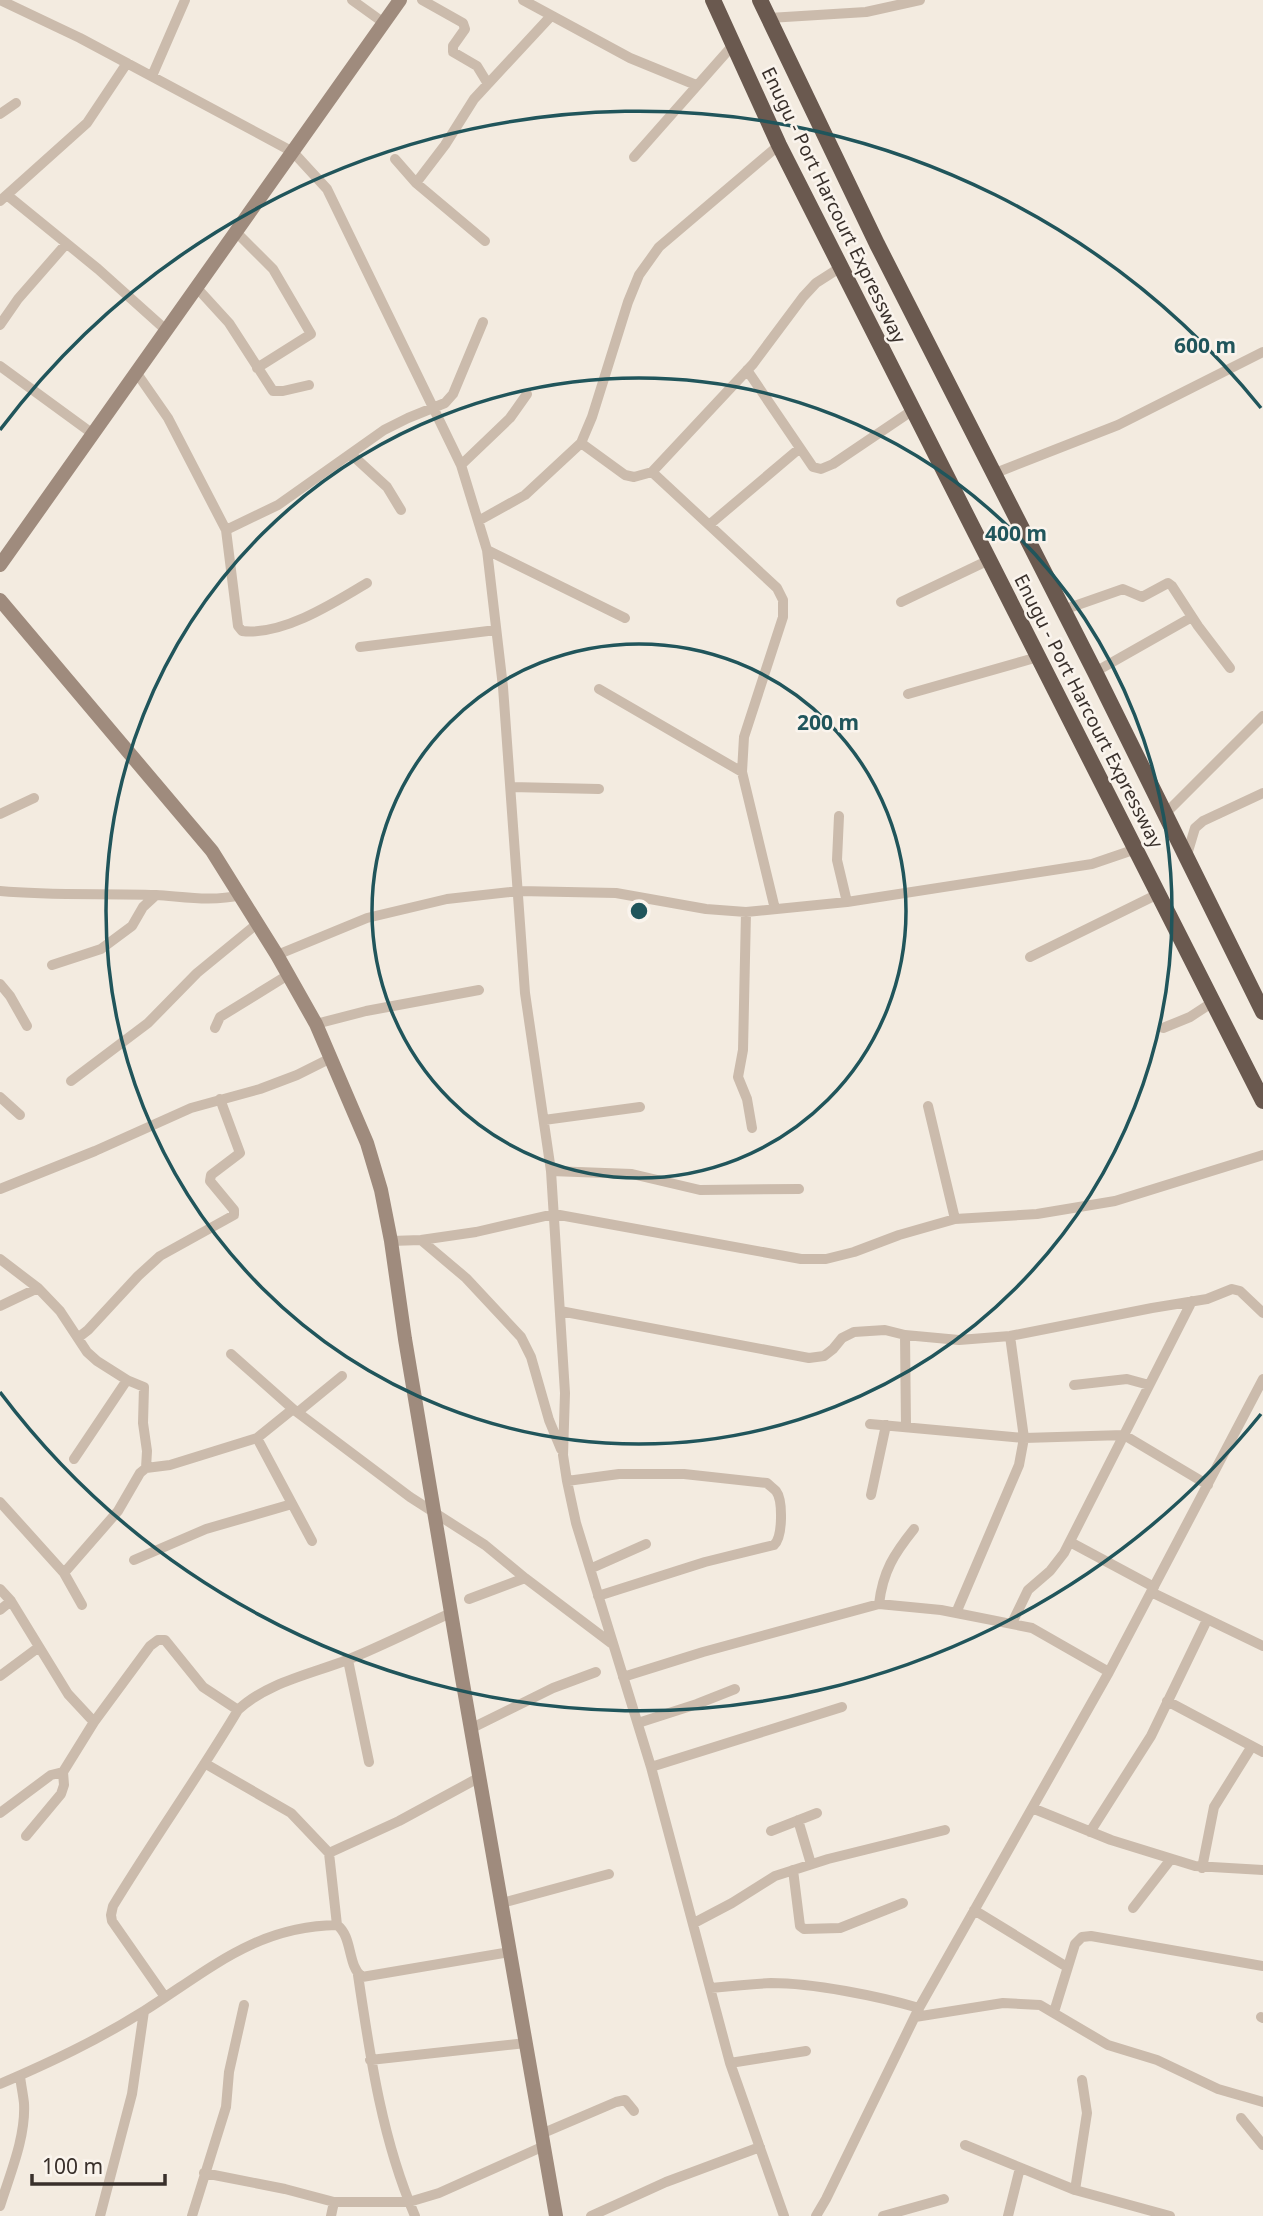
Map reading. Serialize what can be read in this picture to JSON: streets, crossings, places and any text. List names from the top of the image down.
{
  "streets": {
    "highway": ["Enugu - Port Harcourt Expressway"]
  },
  "scale_bar": "100 m",
  "rings": ["600 m", "400 m", "200 m"]
}
